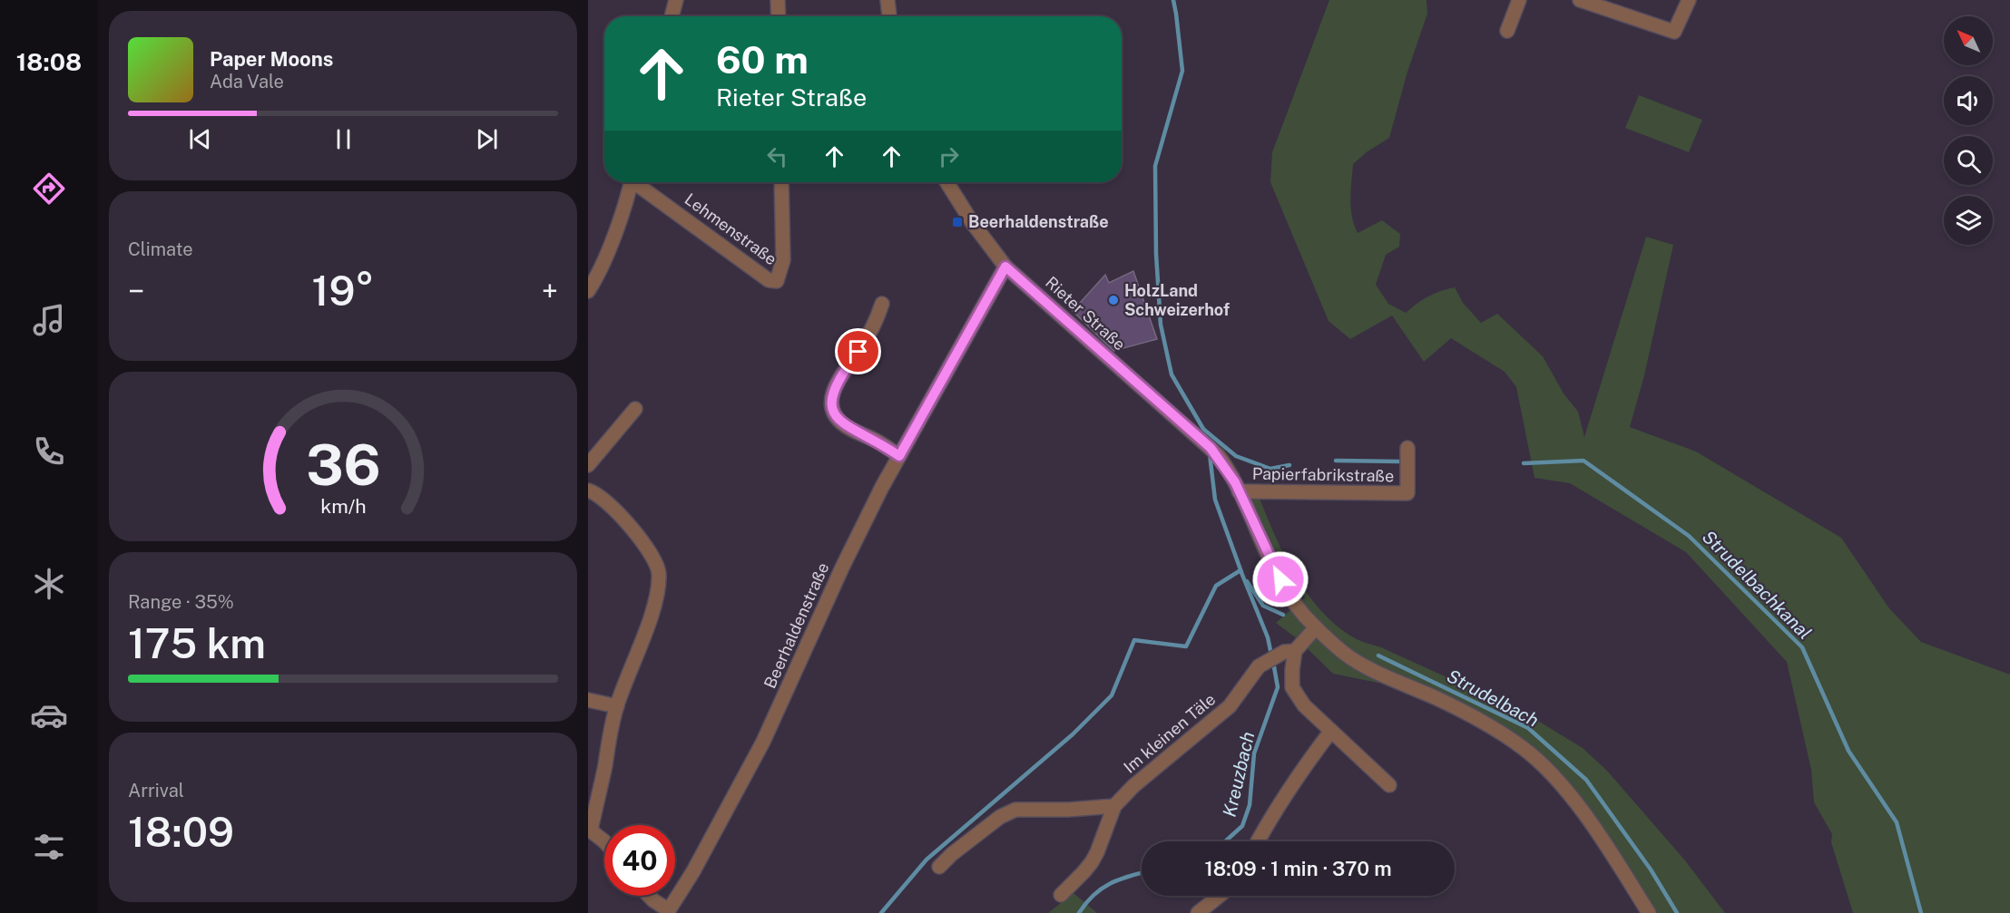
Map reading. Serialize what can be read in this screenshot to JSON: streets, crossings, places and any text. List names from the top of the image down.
{
  "streets": {
    "street": [
      "Lehmenstraße",
      "Rieter Straße",
      "Papierfabrikstraße",
      "Beerhaldenstraße",
      "Im kleinen Täle"
    ]
  },
  "crossings": [
    ["Rieter Straße", "Papierfabrikstraße"],
    ["Rieter Straße", "Beerhaldenstraße"],
    ["Rieter Straße", "Im kleinen Täle"]
  ],
  "water": ["Strudelbachkanal", "Strudelbach", "Kreuzbach"],
  "places": {
    "transit": ["Beerhaldenstraße"],
    "other": ["HolzLand Schweizerhof"]
  },
  "north": "top left",
  "page": {
    "tabs": "18:08",
    "turn": ["60 m", "Rieter Straße"],
    "song": ["Paper Moons", "Ada Vale"],
    "tile": [
      "Climate",
      ["Range · 35%", "175 km"],
      ["Arrival", "18:09"]
    ],
    "heat": ["−", "19°", "+"],
    "limit": "40",
    "trip": "18:09 · 1 min · 370 m",
    "gauge": ["36", "km/h"]
  }
}
